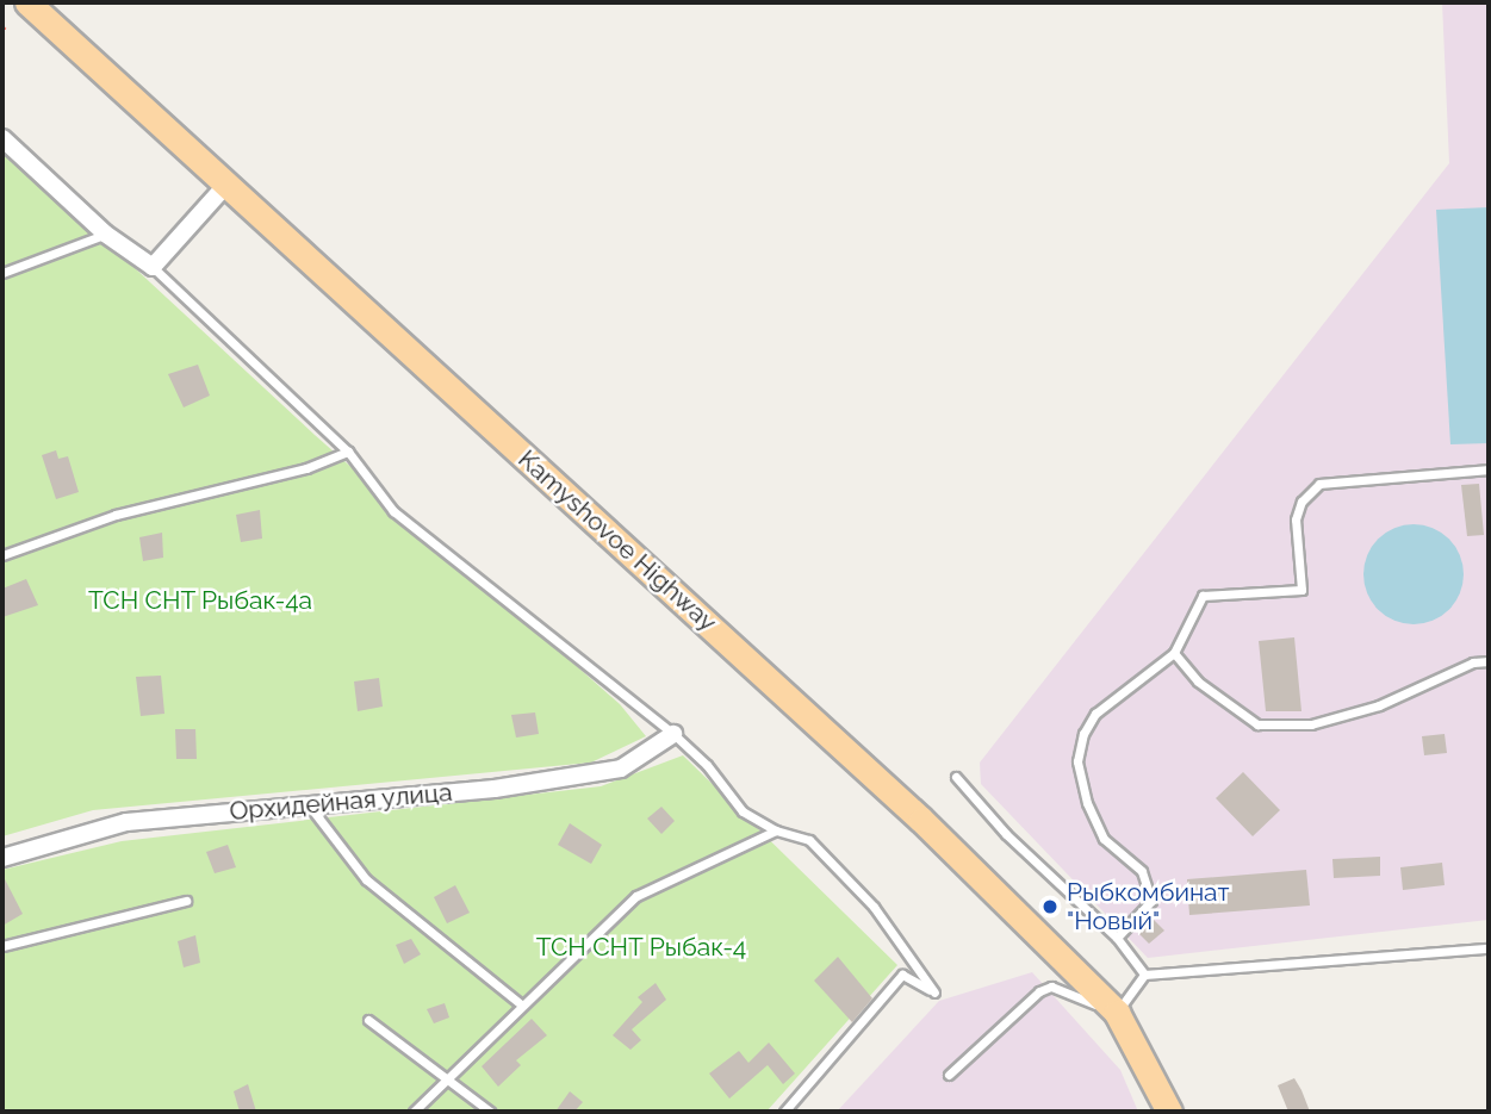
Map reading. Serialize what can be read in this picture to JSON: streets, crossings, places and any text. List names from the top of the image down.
{
  "streets": {
    "main road": ["Kamyshovoe Highway"],
    "street": ["Орхидейная улица"]
  },
  "parks": ["ТСН СНТ Рыбак-4а", "ТСН СНТ Рыбак-4"],
  "places": ["Рыбкомбинат \"Новый\""]
}
